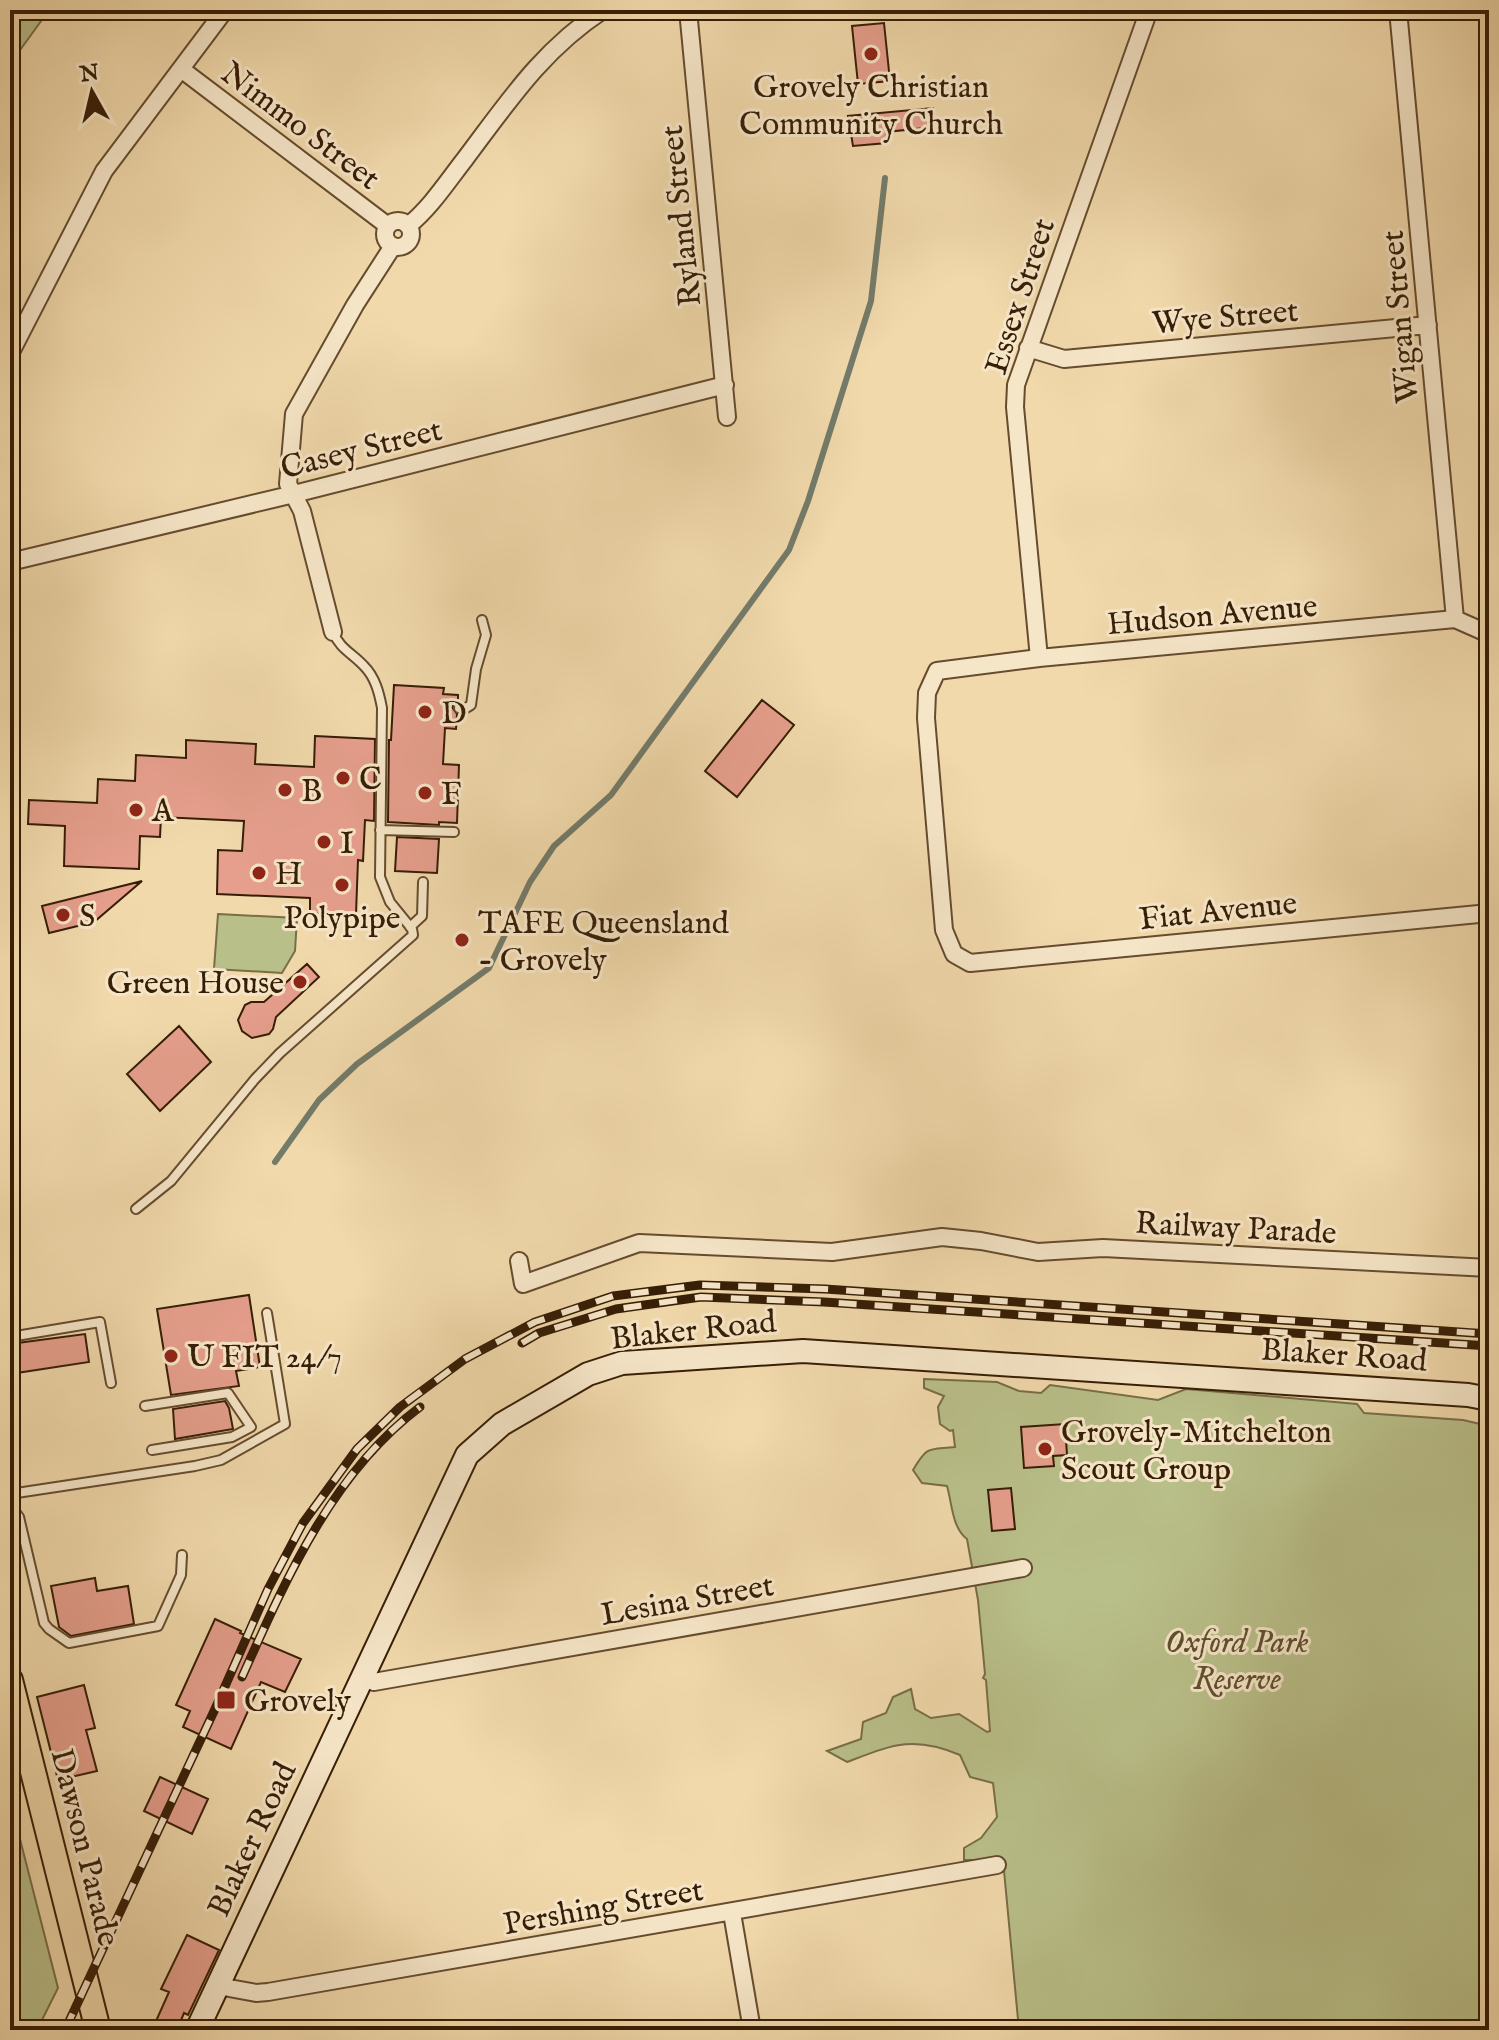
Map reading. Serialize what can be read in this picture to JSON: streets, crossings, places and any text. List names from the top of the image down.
{
  "streets": {
    "main road": ["Dawson Parade"],
    "street": [
      "Nimmo Street",
      "Ryland Street",
      "Essex Street",
      "Wye Street",
      "Wigan Street",
      "Casey Street",
      "Hudson Avenue",
      "Fiat Avenue",
      "Railway Parade",
      "Blaker Road",
      "Lesina Street",
      "Pershing Street"
    ]
  },
  "crossings": [
    ["Ryland Street", "Casey Street"],
    ["Essex Street", "Wye Street"],
    ["Essex Street", "Hudson Avenue"],
    ["Wye Street", "Wigan Street"],
    ["Wigan Street", "Hudson Avenue"],
    ["Hudson Avenue", "Fiat Avenue"],
    ["Blaker Road", "Lesina Street"],
    ["Blaker Road", "Pershing Street"]
  ],
  "parks": ["Oxford Park Reserve"],
  "places": {
    "other": [
      "Grovely Christian Community Church",
      "D",
      "C",
      "B",
      "F",
      "A",
      "I",
      "H",
      "Polypipe",
      "S",
      "TAFE Queensland - Grovely",
      "Green House",
      "U FIT 24/7",
      "Grovely-Mitchelton Scout Group"
    ],
    "transit": ["Grovely"]
  },
  "north": "top"
}
